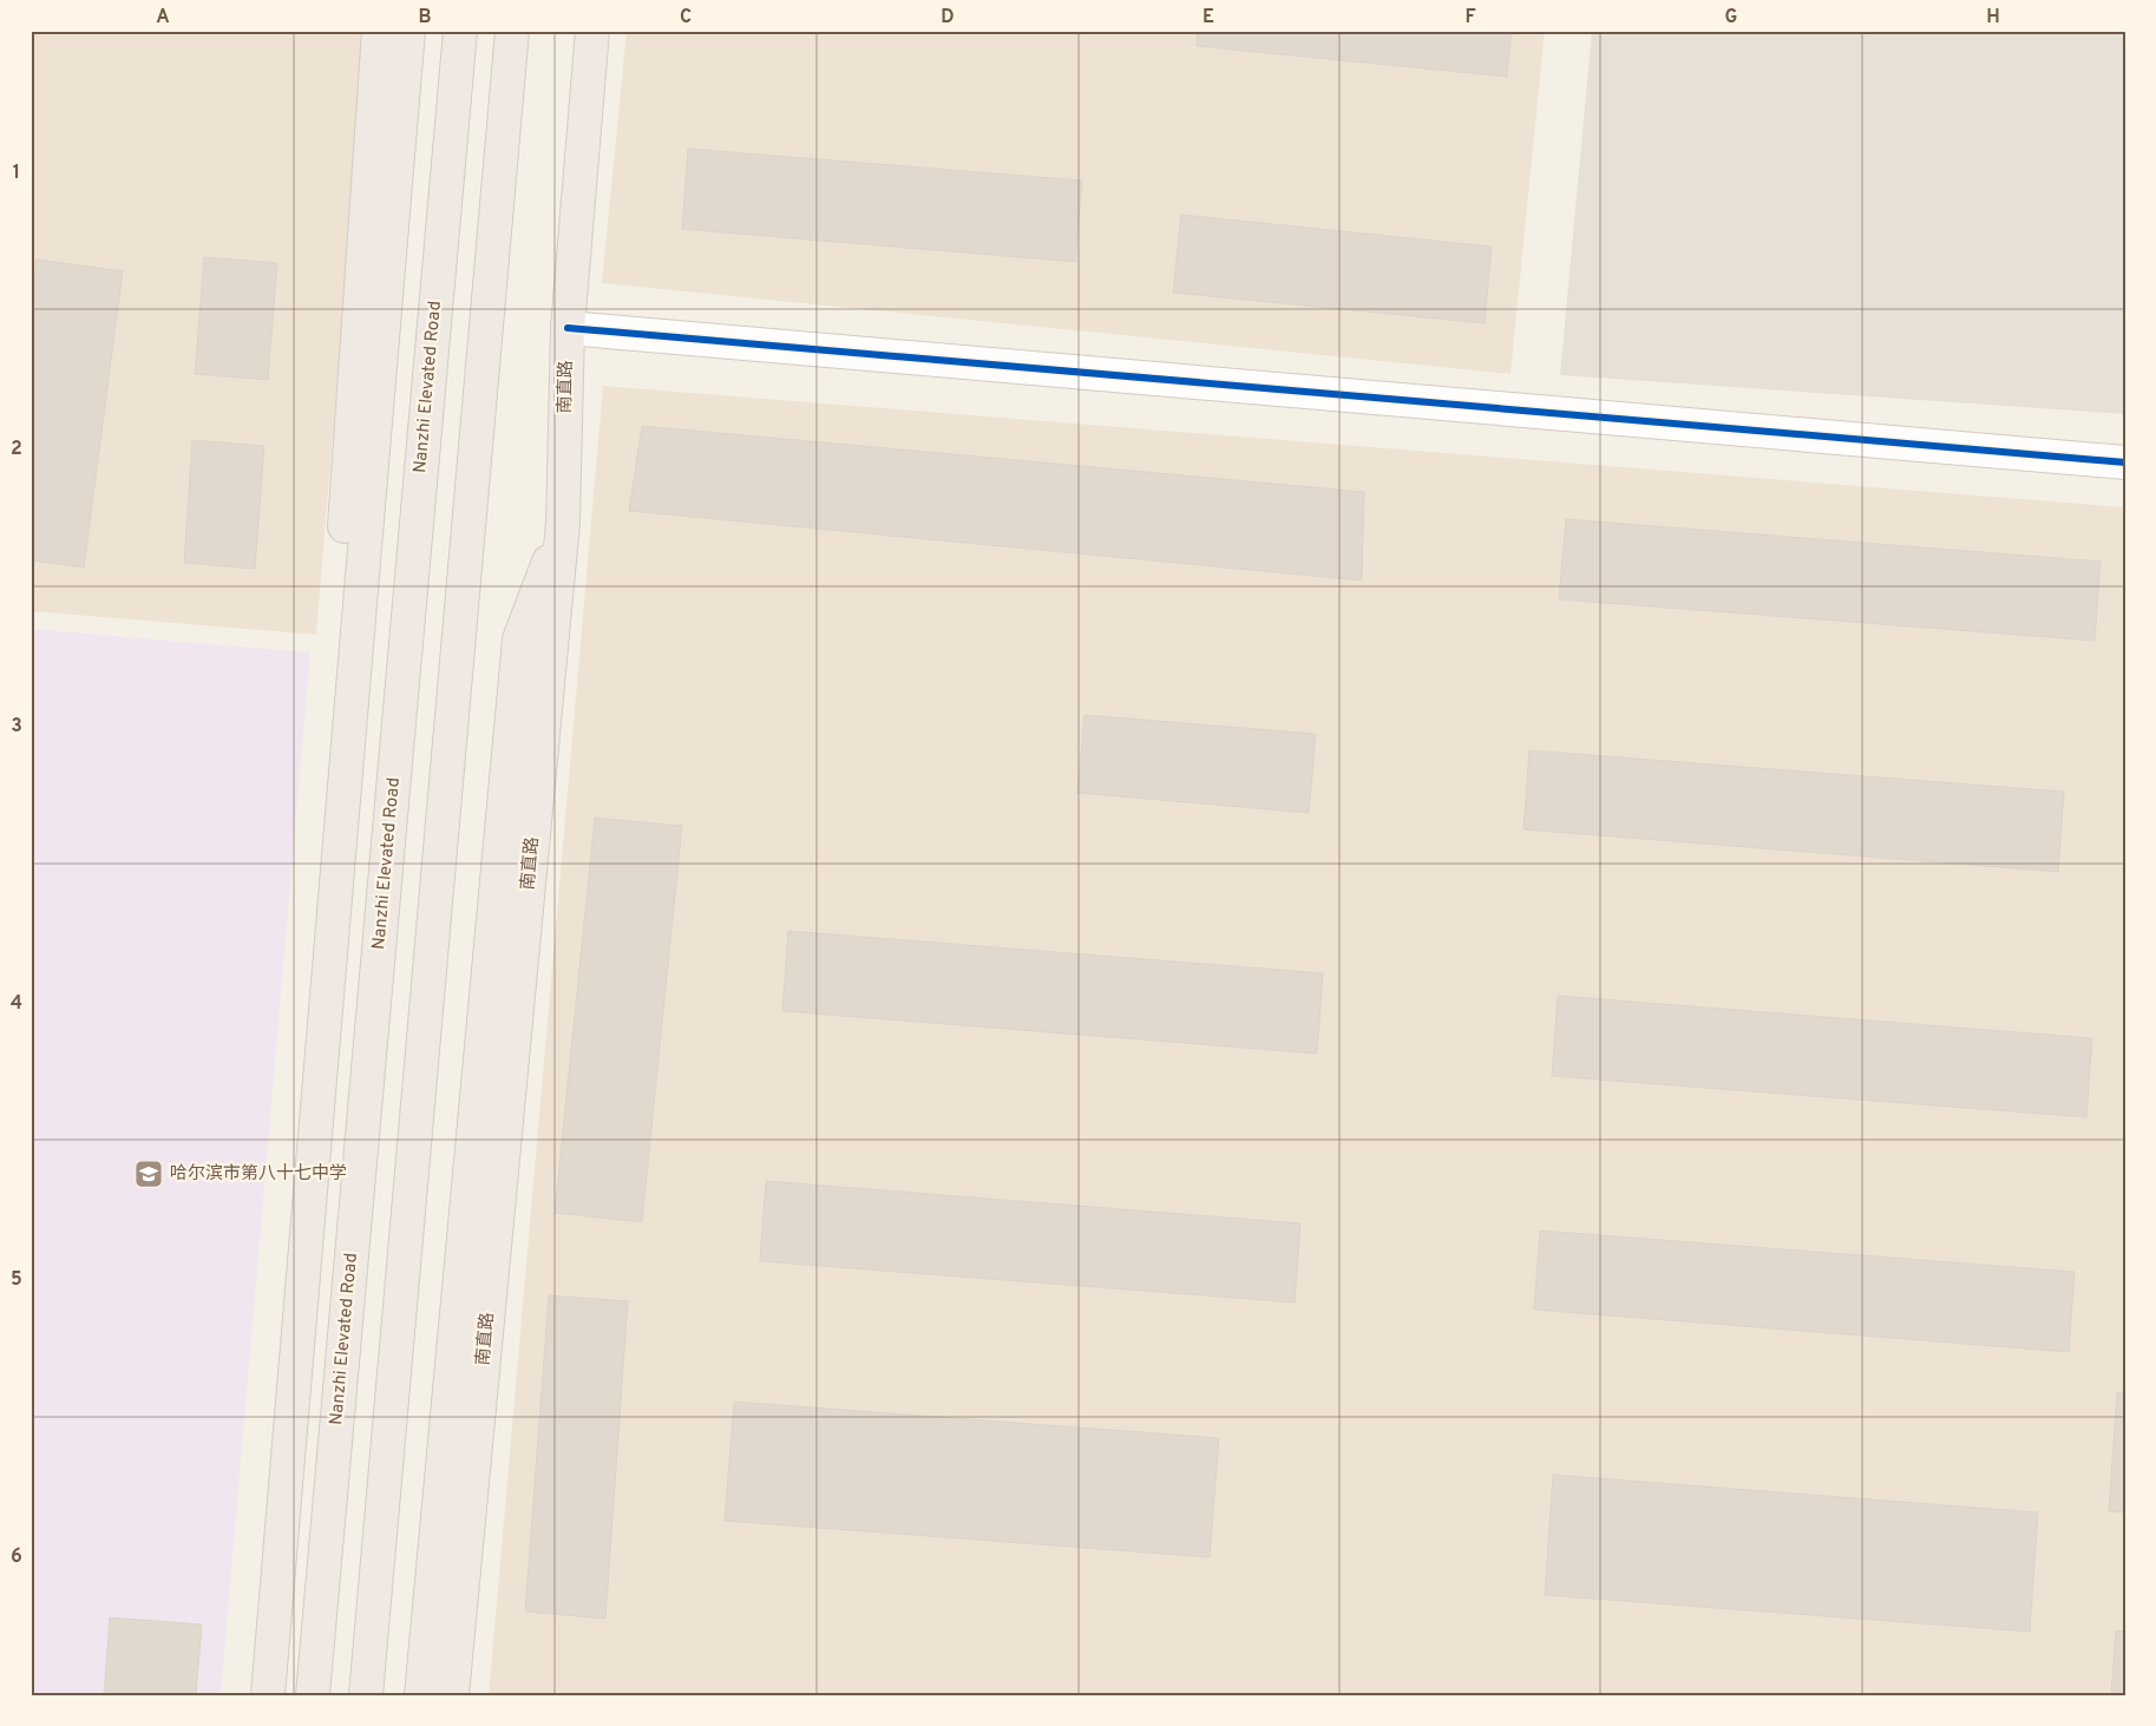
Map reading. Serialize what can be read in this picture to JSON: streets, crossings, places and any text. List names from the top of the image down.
{
  "streets": {
    "highway": ["Nanzhi Elevated Road", "南直路"]
  },
  "places": {
    "school or university": ["哈尔滨市第八十七中学"]
  },
  "grid": {
    "columns": [
      "A",
      "B",
      "C",
      "D",
      "E",
      "F",
      "G",
      "H"
    ],
    "rows": [
      "1",
      "2",
      "3",
      "4",
      "5",
      "6"
    ]
  }
}
